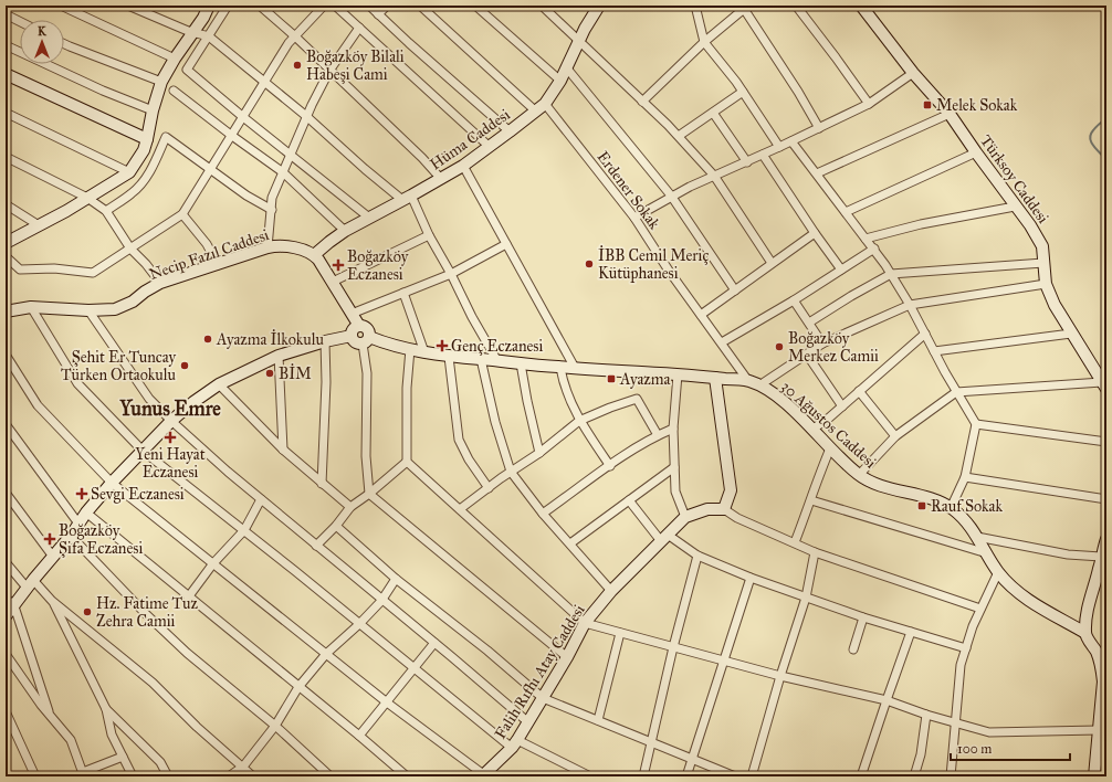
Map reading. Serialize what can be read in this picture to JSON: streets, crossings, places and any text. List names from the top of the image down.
{
  "streets": {
    "main road": [
      "Hüma Caddesi",
      "Türksoy Caddesi",
      "Necip Fazıl Caddesi",
      "30 Ağustos Caddesi",
      "Falih Rıfhı Atay Caddesi"
    ],
    "street": ["Erdener Sokak"]
  },
  "crossings": [
    ["Hüma Caddesi", "Erdener Sokak"],
    ["Hüma Caddesi", "Necip Fazıl Caddesi"],
    ["Erdener Sokak", "30 Ağustos Caddesi"]
  ],
  "districts": ["Yunus Emre"],
  "places": {
    "other": [
      "Boğazköy Bilali Habeşi Cami",
      "İBB Cemil Meriç Kütüphanesi",
      "Ayazma İlkokulu",
      "Boğazköy Merkez Camii",
      "Şehit Er Tuncay Türken Ortaokulu",
      "BİM",
      "Hz. Fatime Tuz Zehra Camii"
    ],
    "transit": ["Melek Sokak", "Ayazma", "Rauf Sokak"],
    "health": [
      "Boğazköy Eczanesi",
      "Genç Eczanesi",
      "Yeni Hayat Eczanesi",
      "Sevgi Eczanesi",
      "Boğazköy Şifa Eczanesi"
    ]
  },
  "scale_bar": "100 m",
  "north": "top"
}
